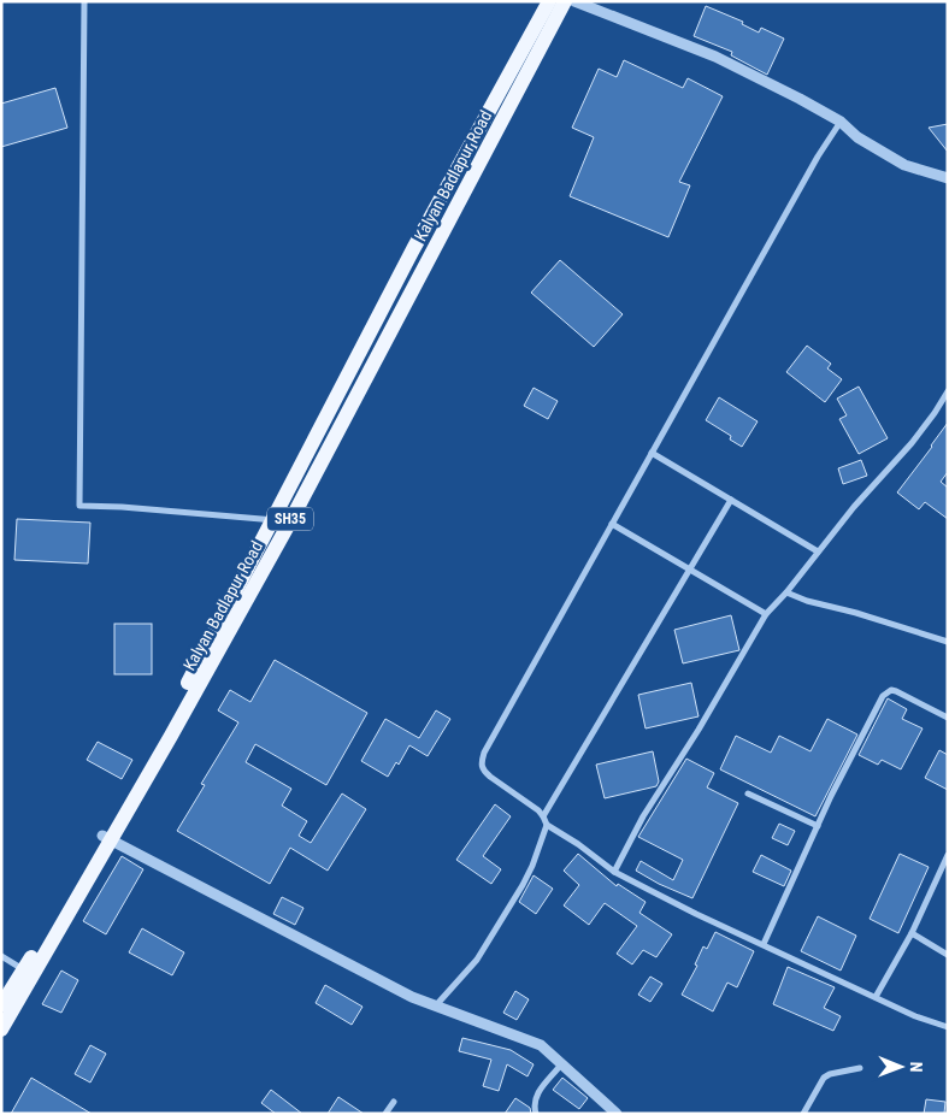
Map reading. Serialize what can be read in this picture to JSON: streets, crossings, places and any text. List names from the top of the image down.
{
  "streets": {
    "main road": ["Kalyan Badlapur Road", "SH35"]
  },
  "north": "right"
}
